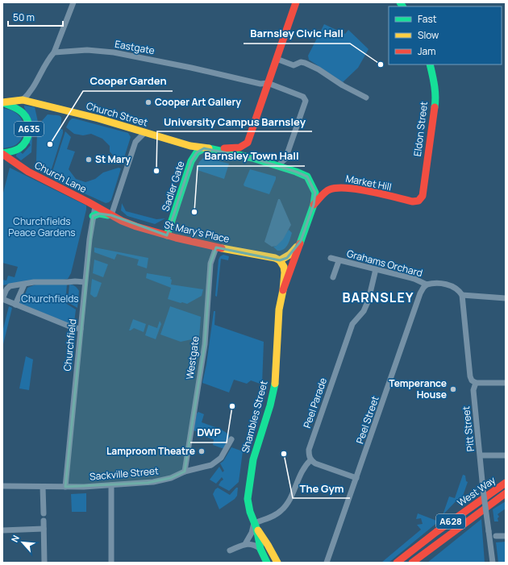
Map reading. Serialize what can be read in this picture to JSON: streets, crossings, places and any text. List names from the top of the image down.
{
  "streets": {
    "main road": [
      "Church Street",
      "A635",
      "Eldon Street",
      "Church Lane",
      "Market Hill",
      "Sadler Gate",
      "St Mary's Place",
      "Shambles Street",
      "West Way",
      "A628"
    ],
    "street": [
      "Eastgate",
      "Grahams Orchard",
      "Churchfield",
      "Westgate",
      "Peel Parade",
      "Peel Street",
      "Pitt Street",
      "Sackville Street"
    ]
  },
  "crossings": [
    ["Eastgate", "Church Street"],
    ["Church Street", "A635"],
    ["Church Street", "Market Hill"],
    ["Church Street", "Sadler Gate"],
    ["Church Street", "Shambles Street"],
    ["A635", "Church Lane"],
    ["Eldon Street", "Market Hill"],
    ["Church Lane", "St Mary's Place"],
    ["Church Lane", "Churchfield"],
    ["Market Hill", "Shambles Street"],
    ["Sadler Gate", "St Mary's Place"],
    ["St Mary's Place", "Westgate"],
    ["St Mary's Place", "Shambles Street"],
    ["Grahams Orchard", "Peel Parade"],
    ["Grahams Orchard", "Peel Street"],
    ["Churchfield", "Sackville Street"],
    ["Westgate", "Sackville Street"]
  ],
  "districts": ["BARNSLEY"],
  "parks": ["Churchfields Peace Gardens", "Churchfields"],
  "places": [
    "Barnsley Civic Hall",
    "Cooper Art Gallery",
    "Cooper Garden",
    "St Mary",
    "University Campus Barnsley",
    "Barnsley Town Hall",
    "Temperance House",
    "DWP",
    "Lamproom Theatre",
    "The Gym"
  ],
  "legend": ["Fast", "Slow", "Jam"],
  "scale_bar": "50 m",
  "north": "top left"
}
